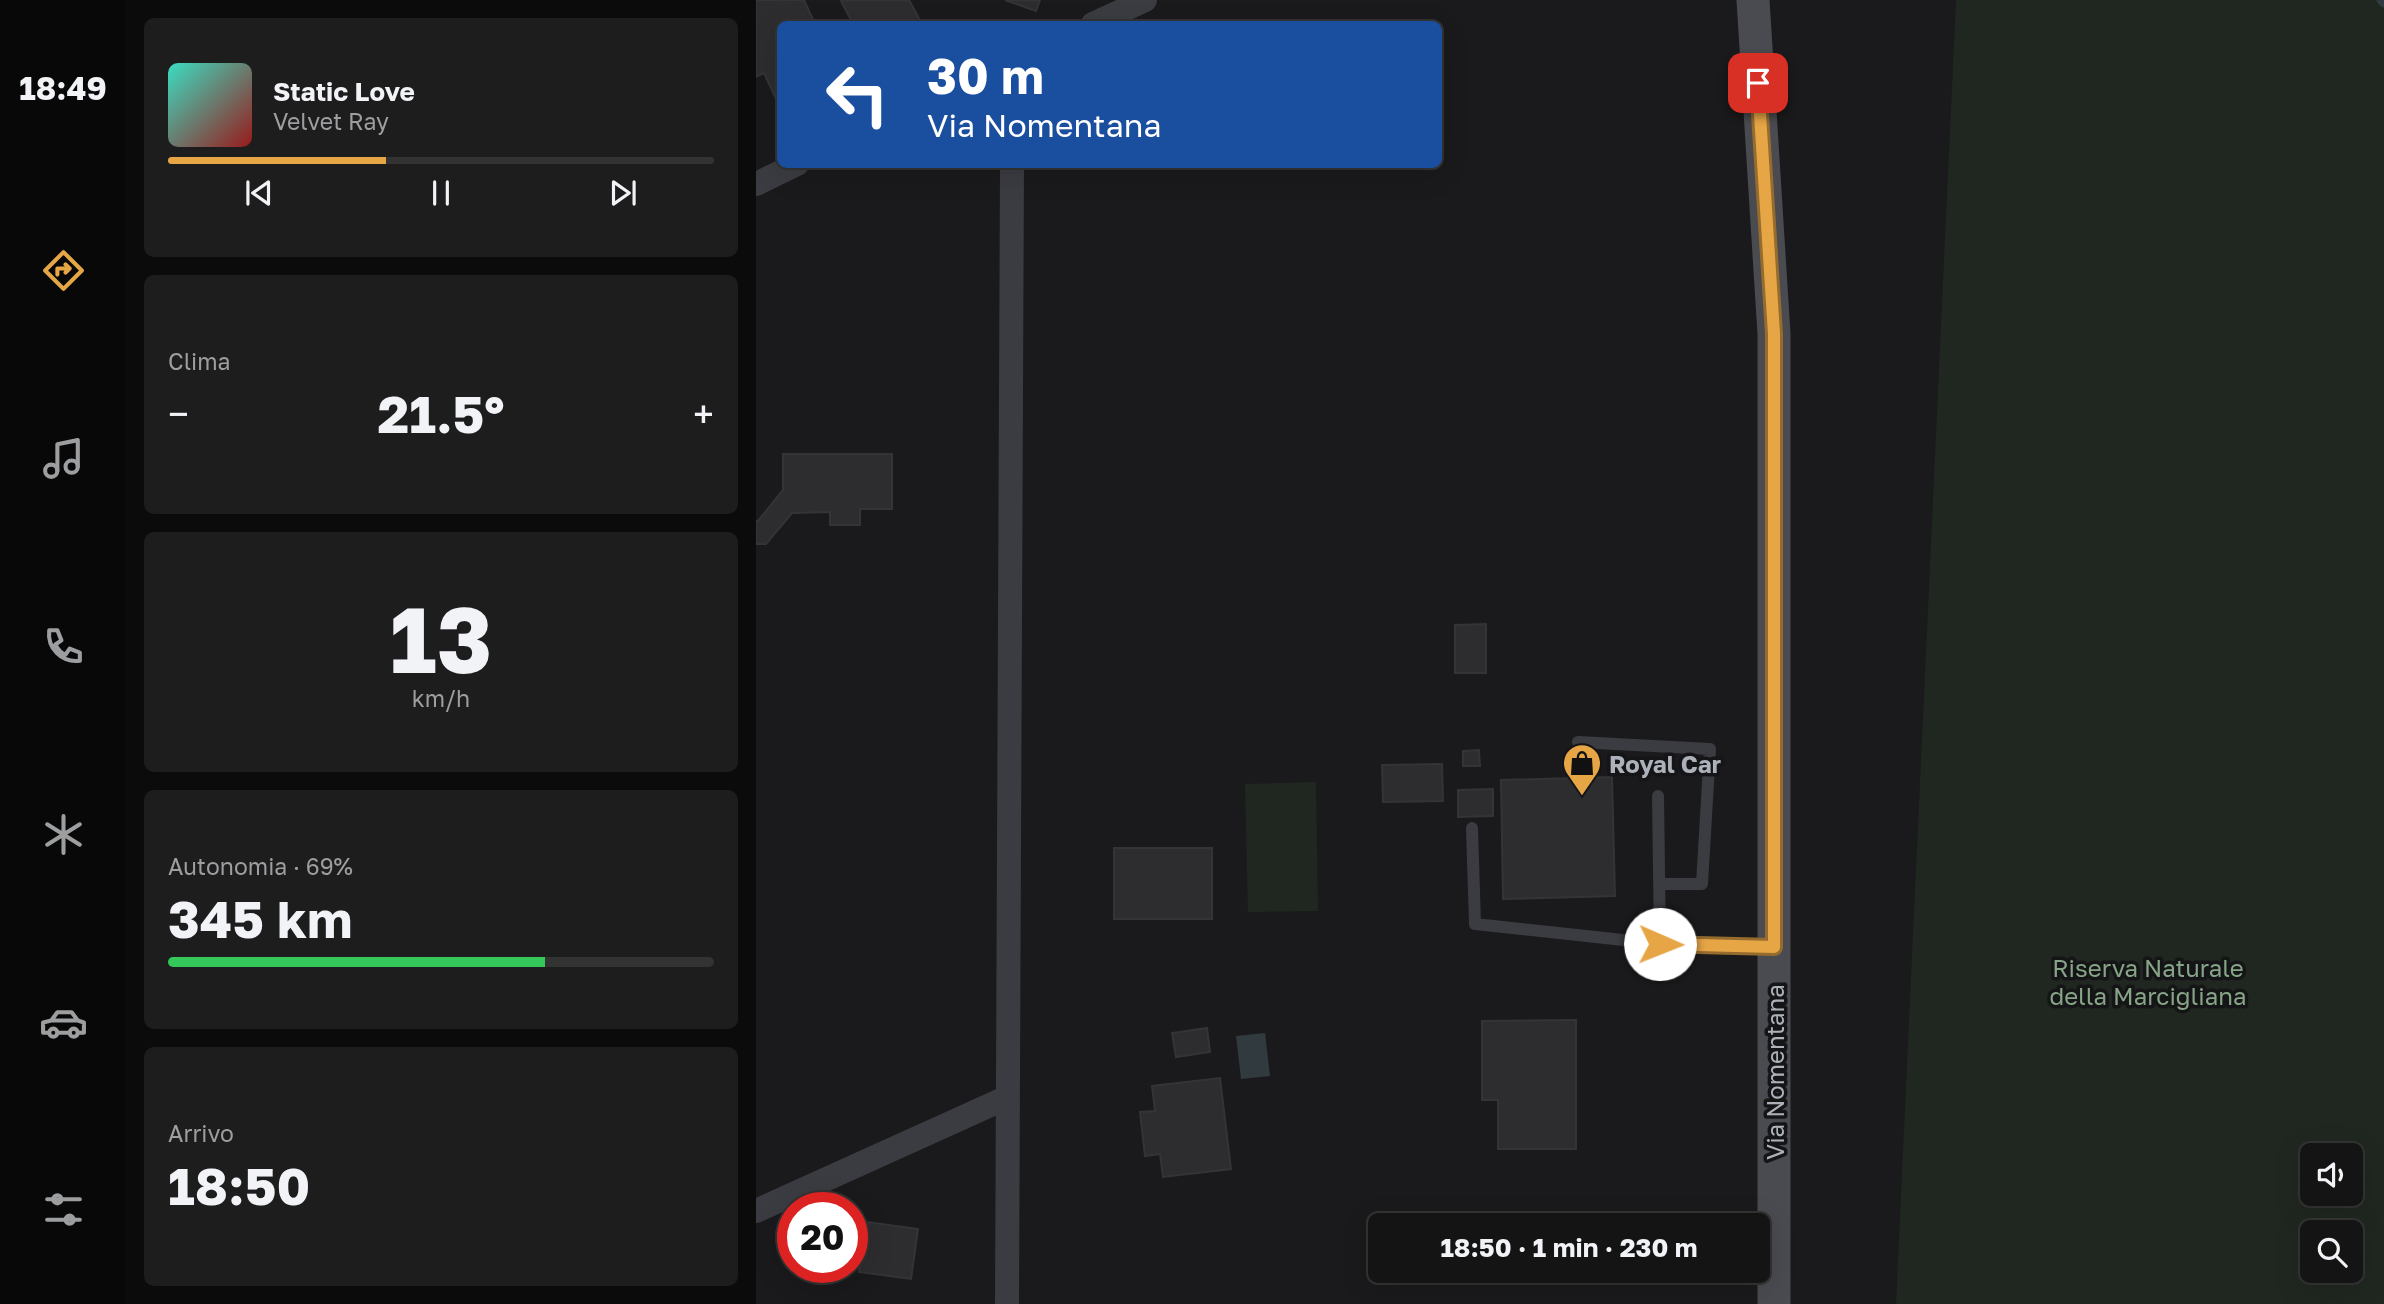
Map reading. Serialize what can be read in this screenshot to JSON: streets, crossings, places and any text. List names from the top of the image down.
{
  "streets": {
    "street": ["Via Nomentana"]
  },
  "parks": ["Riserva Naturale della Marcigliana"],
  "places": {
    "shop": ["Royal Car"]
  },
  "page": {
    "tabs": "18:49",
    "turn": ["30 m", "Via Nomentana"],
    "song": ["Static Love", "Velvet Ray"],
    "tile": [
      "Clima",
      ["13", "km/h"],
      ["Autonomia · 69%", "345 km"],
      ["Arrivo", "18:50"]
    ],
    "heat": ["−", "21.5°", "+"],
    "limit": "20",
    "trip": "18:50 · 1 min · 230 m"
  }
}
